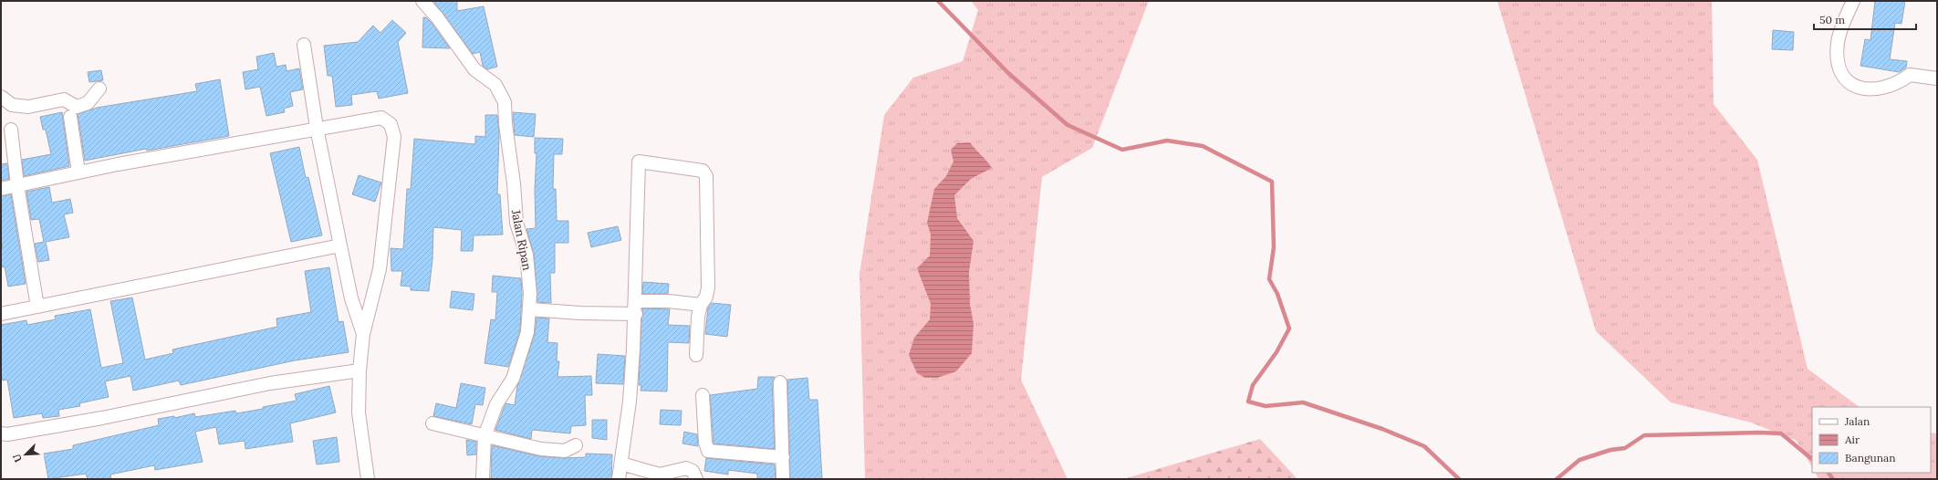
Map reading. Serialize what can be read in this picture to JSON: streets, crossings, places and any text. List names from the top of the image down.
{
  "streets": {
    "street": ["Jalan Ripan"]
  },
  "legend": ["Jalan", "Air", "Bangunan"],
  "scale_bar": "50 m",
  "north": "bottom left"
}
